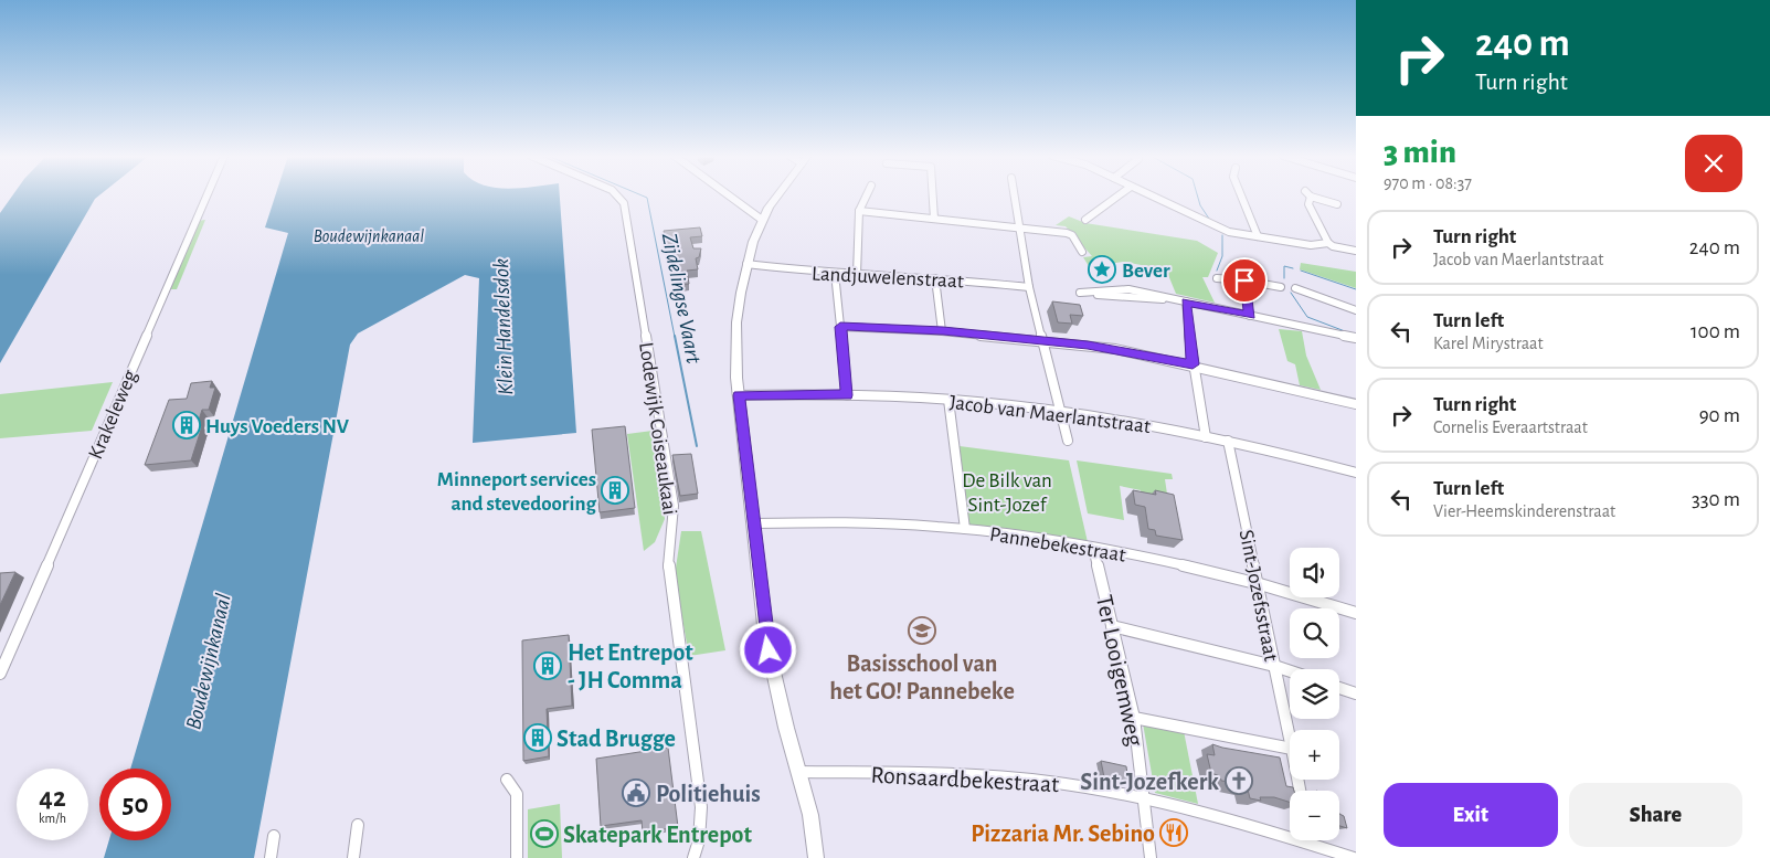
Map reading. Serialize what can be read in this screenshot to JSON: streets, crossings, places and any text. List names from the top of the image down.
{
  "streets": {
    "street": [
      "Landjuwelenstraat",
      "Jacob van Maerlantstraat",
      "Krakeleweg",
      "Lodewijk Coiseaukaai",
      "Pannebekestraat",
      "Sint-Jozefsstraat",
      "Ter Looigemweg",
      "Ronsaardbekestraat"
    ]
  },
  "crossings": [
    ["Jacob van Maerlantstraat", "Sint-Jozefsstraat"],
    ["Pannebekestraat", "Sint-Jozefsstraat"],
    ["Pannebekestraat", "Ter Looigemweg"],
    ["Ter Looigemweg", "Ronsaardbekestraat"]
  ],
  "water": ["Boudewijnkanaal", "Zijdelingse Vaart", "Klein Handelsdok"],
  "parks": ["De Bilk van Sint-Jozef"],
  "places": {
    "place": ["Bever"],
    "building": [
      "Huys Voeders NV",
      "Minneport services and stevedooring",
      "Het Entrepot - JH Comma",
      "Stad Brugge"
    ],
    "school or university": ["Basisschool van het GO! Pannebeke"],
    "church": ["Sint-Jozefkerk"],
    "public building": ["Politiehuis"],
    "restaurant": ["Pizzaria Mr. Sebino"],
    "sports": ["Skatepark Entrepot"]
  },
  "page": {
    "turn": ["240 m", "Turn right"],
    "heading": ["3 min", "970 m · 08:37"],
    "list": [
      {
        "name": "Turn right",
        "note": "Jacob van Maerlantstraat",
        "value": "240 m"
      },
      {
        "name": "Turn left",
        "note": "Karel Mirystraat",
        "value": "100 m"
      },
      {
        "name": "Turn right",
        "note": "Cornelis Everaartstraat",
        "value": "90 m"
      },
      {
        "name": "Turn left",
        "note": "Vier-Heemskinderenstraat",
        "value": "330 m"
      }
    ],
    "map_buttons": ["+", "−"],
    "speed": "42 km/h",
    "limit": "50",
    "buttons": ["Exit", "Share"]
  }
}
